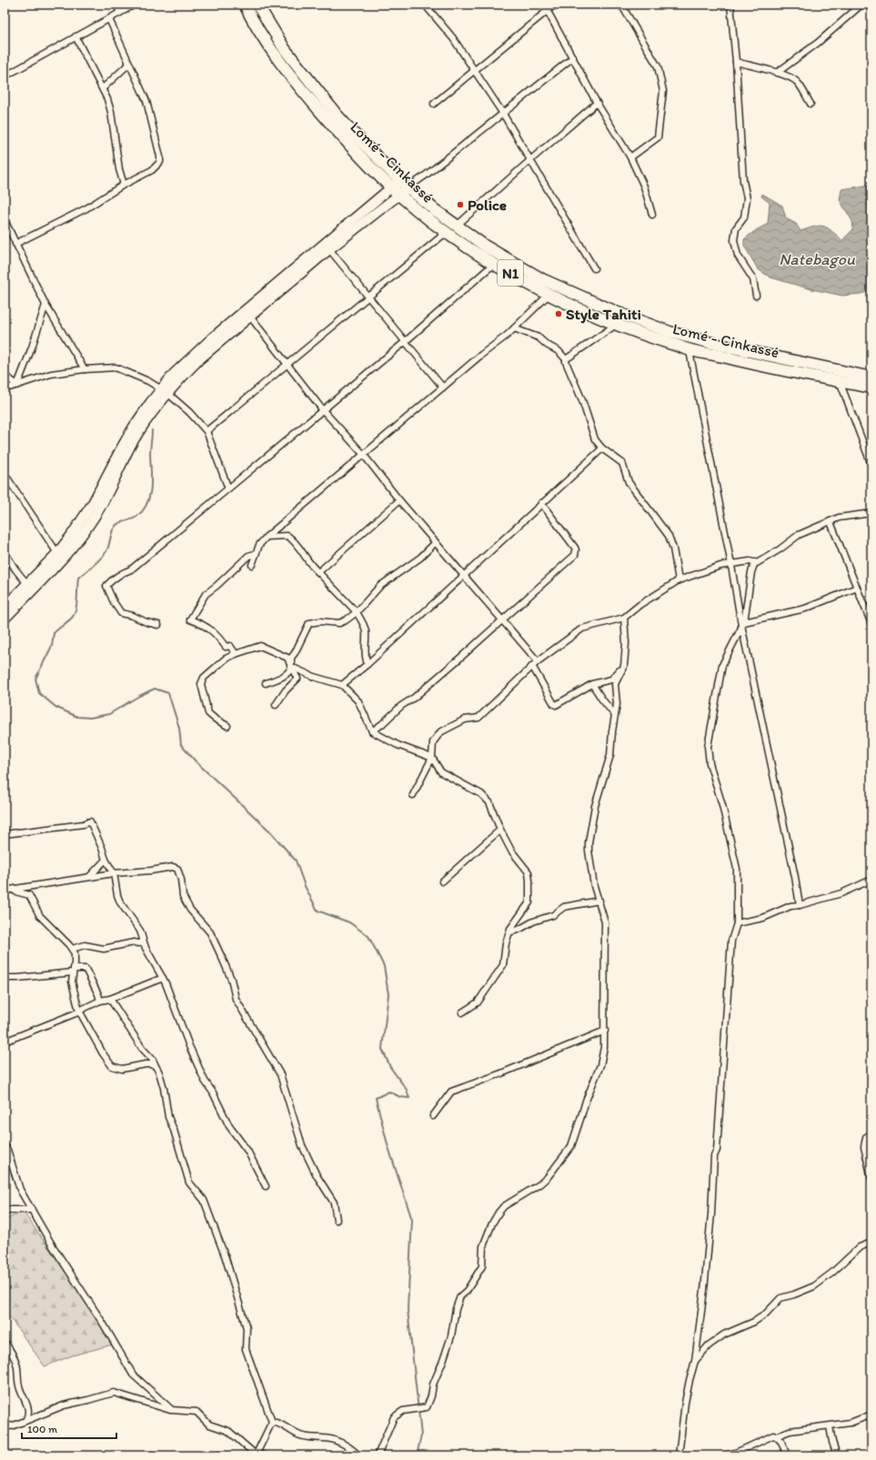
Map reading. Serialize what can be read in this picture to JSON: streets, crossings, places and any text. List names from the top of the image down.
{
  "streets": {
    "highway": ["Lomé - Cinkassé", "N1"]
  },
  "water": ["Natebagou"],
  "places": ["Police", "Style Tahiti"],
  "scale_bar": "100 m"
}
